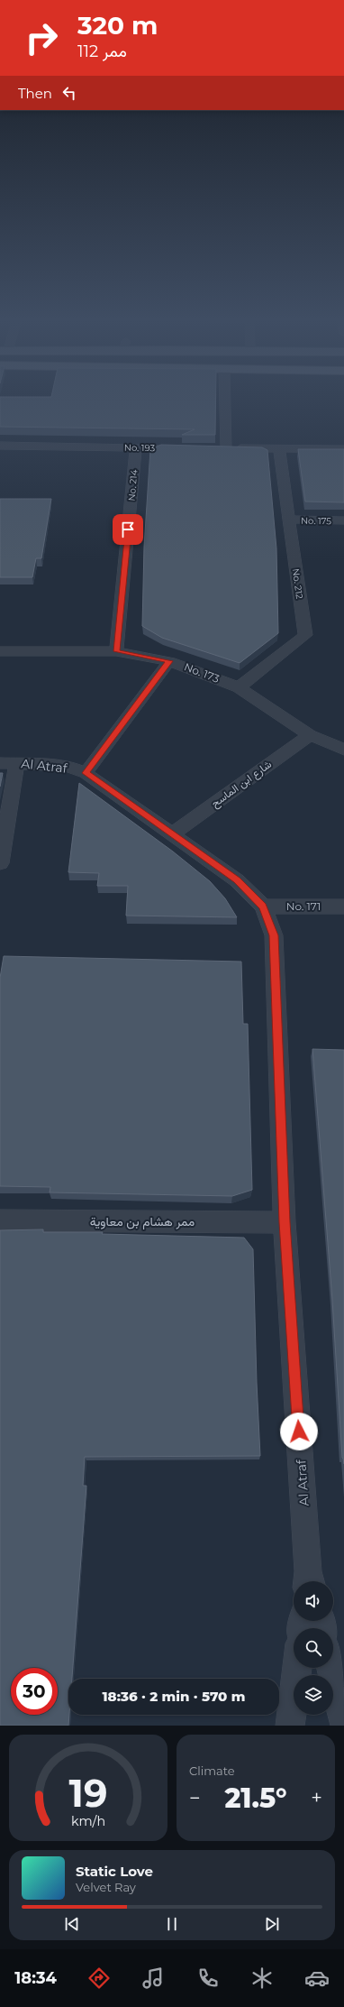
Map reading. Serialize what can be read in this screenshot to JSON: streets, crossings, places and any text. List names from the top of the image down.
{
  "streets": {
    "street": [
      "No. 193",
      "No. 214",
      "No. 175",
      "No. 212",
      "No. 173",
      "Al Atraf",
      "شارع ابن الماسح",
      "No. 171",
      "ممر هشام بن معاوية"
    ]
  },
  "crossings": [
    ["No. 193", "No. 214"],
    ["No. 214", "No. 173"],
    ["No. 175", "No. 212"],
    ["No. 212", "No. 173"],
    ["No. 173", "شارع ابن الماسح"],
    ["Al Atraf", "شارع ابن الماسح"],
    ["Al Atraf", "No. 171"],
    ["Al Atraf", "ممر هشام بن معاوية"]
  ],
  "page": {
    "turn": ["320 m", "ممر 112"],
    "then": "Then",
    "limit": "30",
    "trip": "18:36 · 2 min · 570 m",
    "tile": "Climate",
    "heat": ["−", "21.5°", "+"],
    "song": ["Static Love", "Velvet Ray"],
    "tabs": "18:34",
    "gauge": ["19", "km/h"]
  }
}
